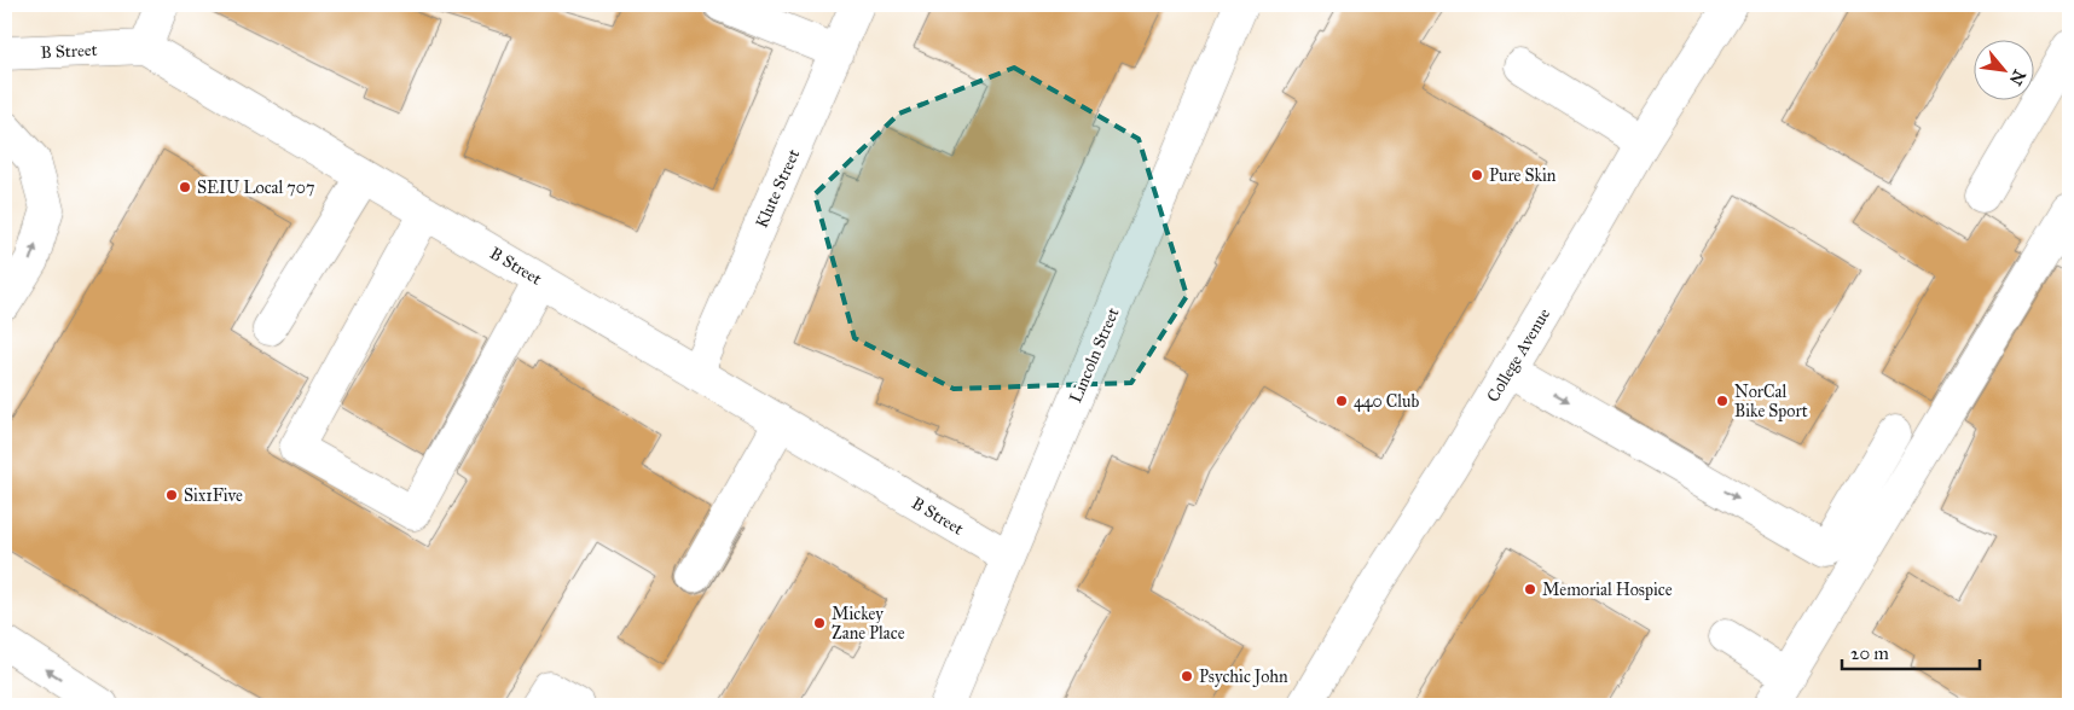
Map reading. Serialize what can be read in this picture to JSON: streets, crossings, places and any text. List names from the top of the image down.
{
  "streets": {
    "street": [
      "B Street",
      "Klute Street",
      "Lincoln Street",
      "College Avenue"
    ]
  },
  "crossings": [
    ["B Street", "Klute Street"],
    ["B Street", "Lincoln Street"]
  ],
  "places": [
    "Pure Skin",
    "SEIU Local 707",
    "440 Club",
    "NorCal Bike Sport",
    "Six1Five",
    "Memorial Hospice",
    "Mickey Zane Place",
    "Psychic John"
  ],
  "scale_bar": "20 m",
  "north": "bottom right"
}
